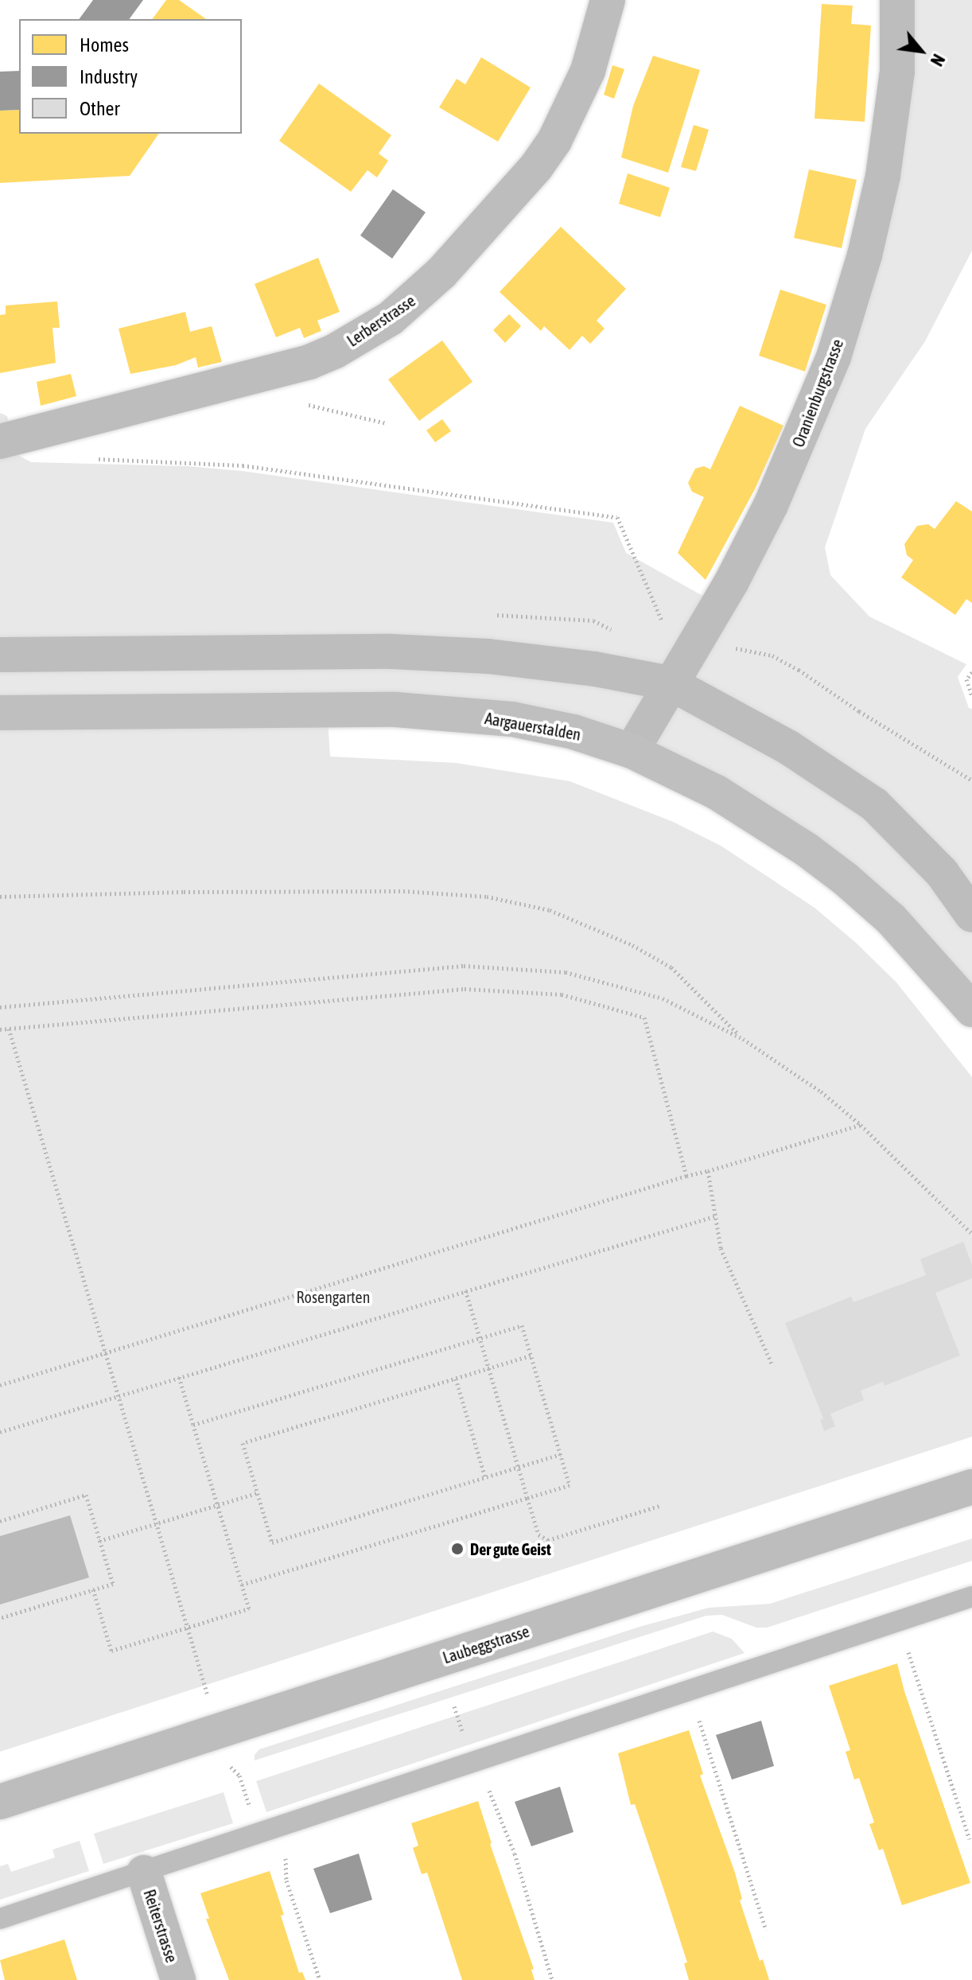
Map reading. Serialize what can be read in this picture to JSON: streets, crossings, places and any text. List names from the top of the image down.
{
  "streets": {
    "main road": ["Aargauerstalden"],
    "street": [
      "Lerberstrasse",
      "Oranienburgstrasse",
      "Laubeggstrasse",
      "Reiterstrasse"
    ]
  },
  "crossings": [
    ["Oranienburgstrasse", "Aargauerstalden"]
  ],
  "parks": ["Rosengarten"],
  "places": ["Der gute Geist"],
  "legend": ["Homes", "Industry", "Other"],
  "north": "bottom right"
}
